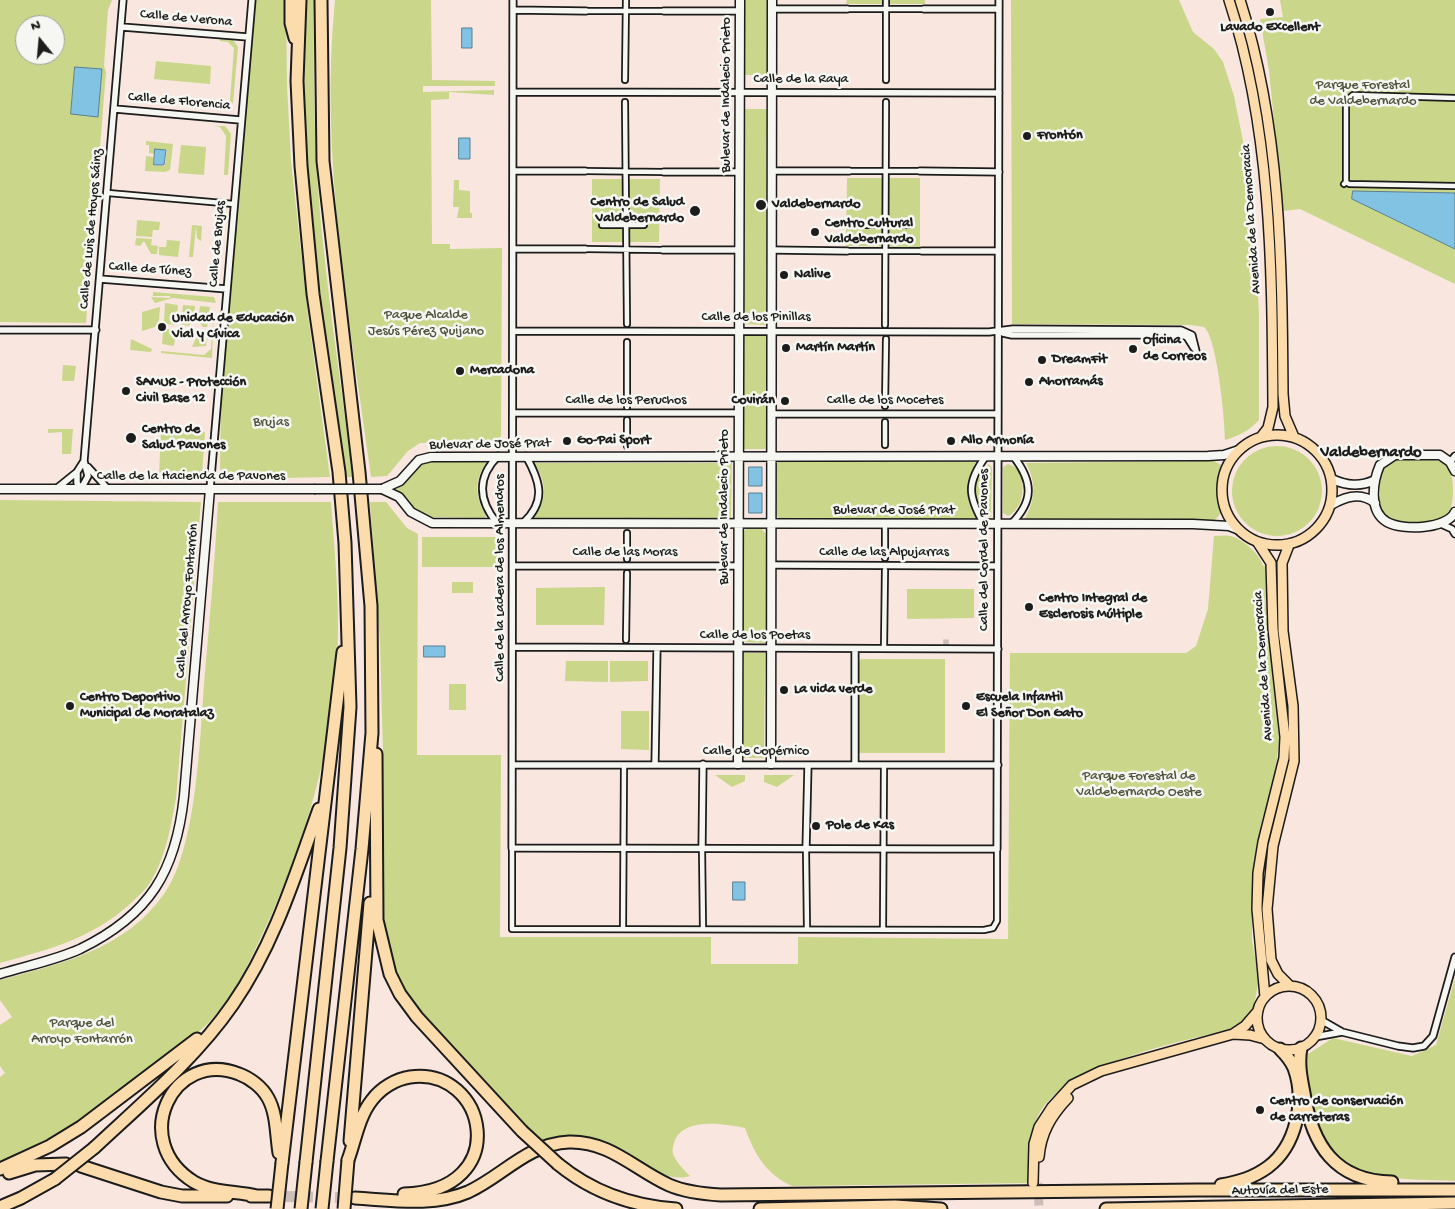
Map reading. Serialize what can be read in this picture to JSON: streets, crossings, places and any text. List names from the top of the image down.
{
  "streets": {
    "highway": ["Autovía del Este"],
    "main road": ["Avenida de la Democracia"],
    "street": [
      "Calle de Verona",
      "Calle de la Raya",
      "Bulevar de Indalecio Prieto",
      "Calle de Florencia",
      "Calle de Luis de Hoyos Sáinz",
      "Calle de Brujas",
      "Calle de Túnez",
      "Calle de los Pinillas",
      "Calle de los Peruchos",
      "Calle de los Mocetes",
      "Bulevar de José Prat",
      "Calle de la Hacienda de Pavones",
      "Calle del Cordel de Pavones",
      "Calle de las Moras",
      "Calle de las Alpujarras",
      "Calle de la Ladera de los Almendros",
      "Calle del Arroyo Fontarrón",
      "Calle de los Poetas",
      "Calle de Copérnico"
    ]
  },
  "crossings": [
    ["Calle de Verona", "Calle de Luis de Hoyos Sáinz"],
    ["Calle de Verona", "Calle de Brujas"],
    ["Calle de la Raya", "Bulevar de Indalecio Prieto"],
    ["Calle de la Raya", "Calle del Cordel de Pavones"],
    ["Calle de la Raya", "Calle de la Ladera de los Almendros"],
    ["Bulevar de Indalecio Prieto", "Calle de los Pinillas"],
    ["Bulevar de Indalecio Prieto", "Calle de los Peruchos"],
    ["Bulevar de Indalecio Prieto", "Bulevar de José Prat"],
    ["Bulevar de Indalecio Prieto", "Calle de las Moras"],
    ["Bulevar de Indalecio Prieto", "Calle de los Poetas"],
    ["Bulevar de Indalecio Prieto", "Calle de Copérnico"],
    ["Calle de Florencia", "Calle de Luis de Hoyos Sáinz"],
    ["Calle de Florencia", "Calle de Brujas"],
    ["Avenida de la Democracia", "Bulevar de José Prat"],
    ["Calle de Luis de Hoyos Sáinz", "Calle de Túnez"],
    ["Calle de Luis de Hoyos Sáinz", "Calle de la Hacienda de Pavones"],
    ["Calle de Brujas", "Calle de Túnez"],
    ["Calle de Brujas", "Calle de la Hacienda de Pavones"],
    ["Calle de Brujas", "Calle del Arroyo Fontarrón"],
    ["Calle de los Pinillas", "Calle del Cordel de Pavones"],
    ["Calle de los Pinillas", "Calle de la Ladera de los Almendros"],
    ["Calle de los Peruchos", "Calle de la Ladera de los Almendros"],
    ["Calle de los Mocetes", "Calle del Cordel de Pavones"],
    ["Bulevar de José Prat", "Calle de la Hacienda de Pavones"],
    ["Bulevar de José Prat", "Calle del Cordel de Pavones"],
    ["Bulevar de José Prat", "Calle de la Ladera de los Almendros"],
    ["Calle de la Hacienda de Pavones", "Calle del Arroyo Fontarrón"],
    ["Calle del Cordel de Pavones", "Calle de las Alpujarras"],
    ["Calle del Cordel de Pavones", "Calle de los Poetas"],
    ["Calle del Cordel de Pavones", "Calle de Copérnico"],
    ["Calle de las Moras", "Calle de la Ladera de los Almendros"],
    ["Calle de la Ladera de los Almendros", "Calle de los Poetas"],
    ["Calle de la Ladera de los Almendros", "Calle de Copérnico"]
  ],
  "districts": ["Valdebernardo"],
  "parks": [
    "Parque Forestal de Valdebernardo",
    "Paque Alcalde Jesús Pérez Quijano",
    "Brujas",
    "Parque Forestal de Valdebernardo Oeste",
    "Parque del Arroyo Fontarrón"
  ],
  "places": [
    "Lavado Excellent",
    "Frontón",
    "Valdebernardo",
    "Centro de Salud Valdebernardo",
    "Centro Cultural Valdebernardo",
    "Nalive",
    "Unidad de Educación Vial y Cívica",
    "Martín Martín",
    "Oficina de Correos",
    "DreamFit",
    "Mercadona",
    "Ahorramás",
    "SAMUR - Protección Civil Base 12",
    "Covirán",
    "Centro de Salud Pavones",
    "Go-Pai Sport",
    "Allo Armonía",
    "Centro Integral de Esclerosis Múltiple",
    "La vida verde",
    "Centro Deportivo Municipal de Moratalaz",
    "Escuela Infantil El Señor Don Gato",
    "Pole de Kas",
    "Centro de conservación de carreteras"
  ],
  "north": "top"
}
